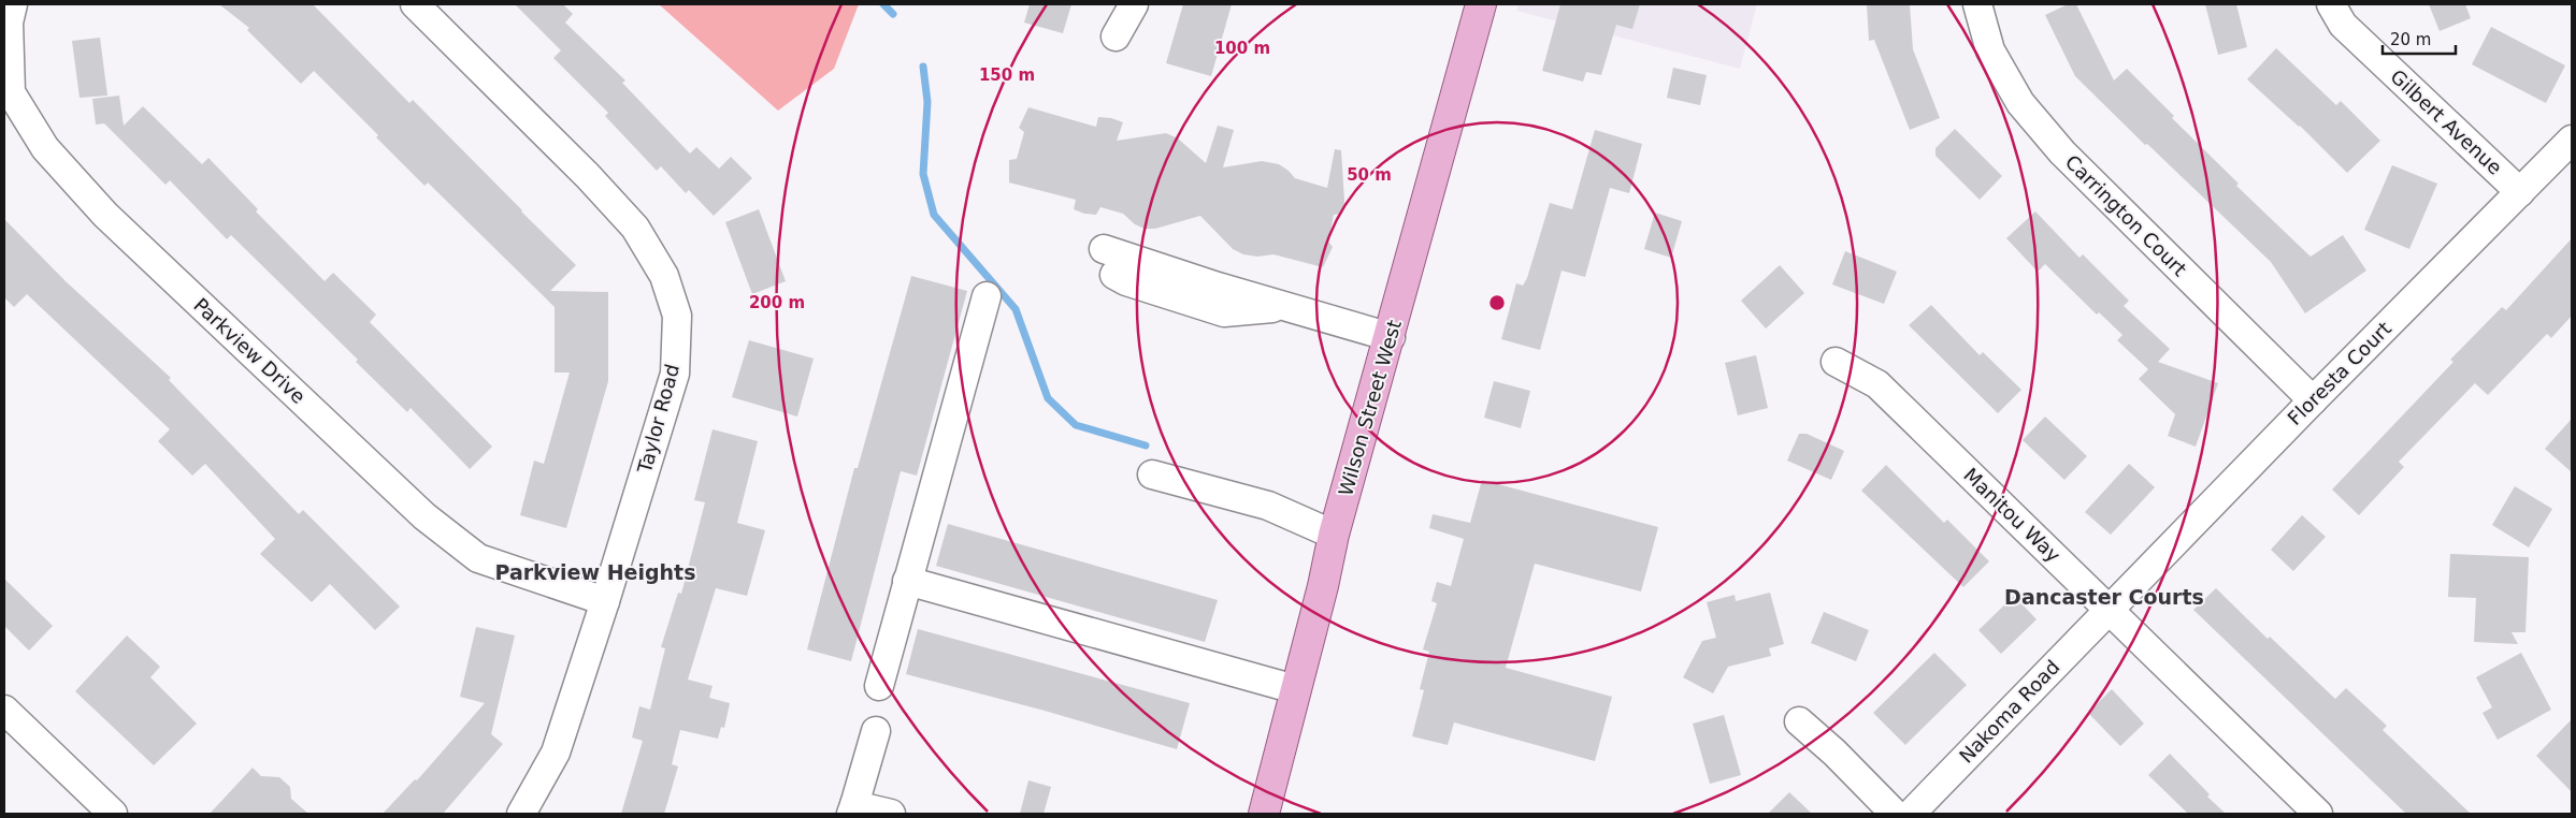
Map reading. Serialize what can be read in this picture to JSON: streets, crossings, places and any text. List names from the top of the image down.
{
  "streets": {
    "main road": ["Wilson Street West"],
    "street": [
      "Gilbert Avenue",
      "Carrington Court",
      "Parkview Drive",
      "Floresta Court",
      "Taylor Road",
      "Manitou Way",
      "Nakoma Road"
    ]
  },
  "crossings": [
    ["Gilbert Avenue", "Floresta Court"],
    ["Carrington Court", "Floresta Court"],
    ["Parkview Drive", "Taylor Road"],
    ["Floresta Court", "Manitou Way"],
    ["Floresta Court", "Nakoma Road"],
    ["Manitou Way", "Nakoma Road"]
  ],
  "districts": ["Parkview Heights", "Dancaster Courts"],
  "scale_bar": "20 m",
  "rings": [
    "100 m",
    "150 m",
    "50 m",
    "200 m"
  ]
}
